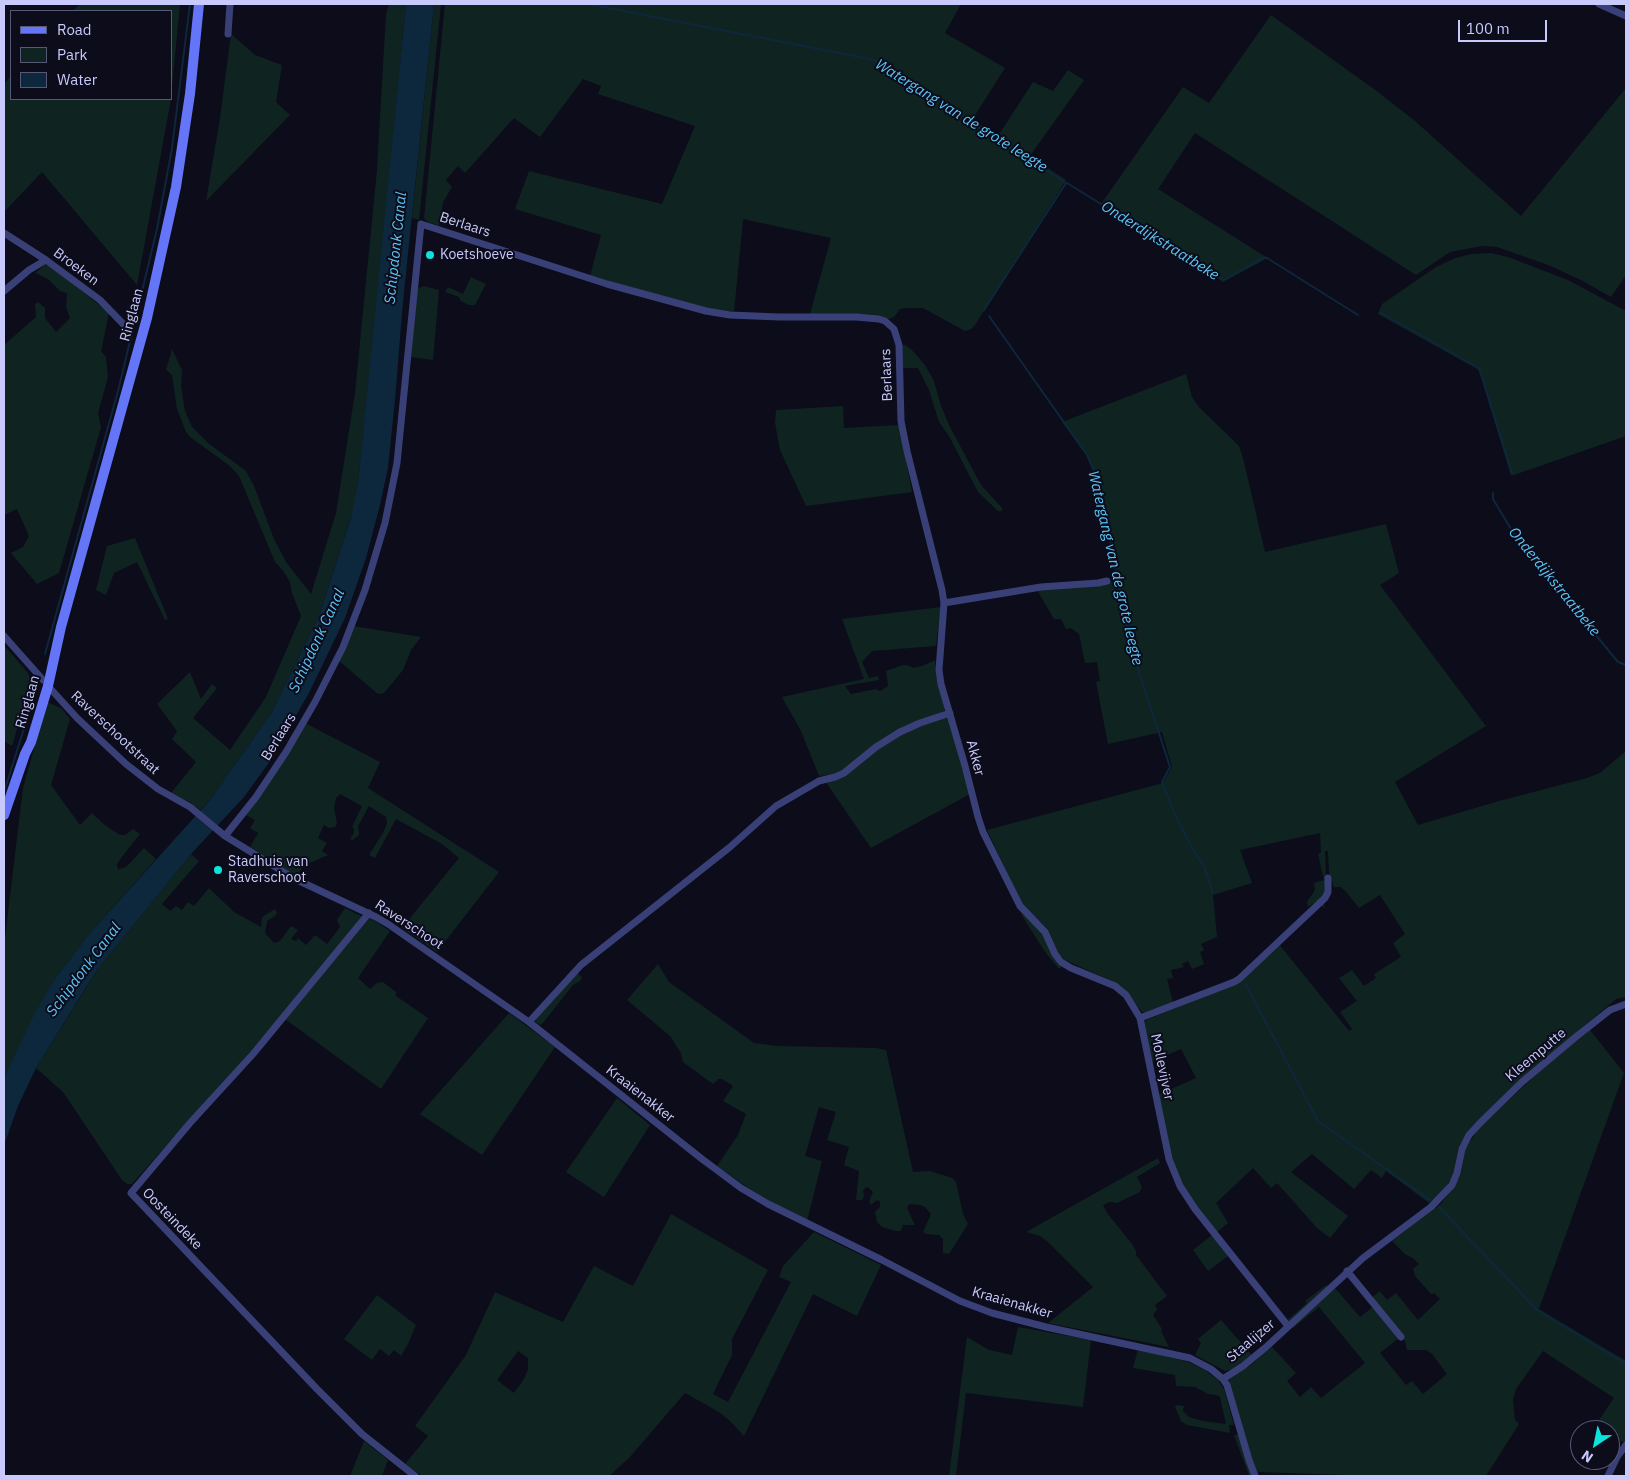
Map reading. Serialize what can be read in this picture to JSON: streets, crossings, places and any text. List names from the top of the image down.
{
  "streets": {
    "main road": ["Ringlaan"],
    "street": [
      "Berlaars",
      "Broeken",
      "Raverschootstraat",
      "Akker",
      "Raverschoot",
      "Kleemputte",
      "Mollevijver",
      "Kraaienakker",
      "Oosteindeke",
      "Staalijzer"
    ]
  },
  "crossings": [
    ["Berlaars", "Akker"],
    ["Berlaars", "Raverschoot"],
    ["Ringlaan", "Raverschootstraat"],
    ["Raverschootstraat", "Raverschoot"],
    ["Akker", "Mollevijver"],
    ["Raverschoot", "Kraaienakker"],
    ["Raverschoot", "Oosteindeke"],
    ["Kleemputte", "Staalijzer"],
    ["Mollevijver", "Staalijzer"],
    ["Kraaienakker", "Staalijzer"]
  ],
  "water": ["Watergang van de grote leegte", "Onderdijkstraatbeke", "Schipdonk Canal"],
  "places": ["Koetshoeve", "Stadhuis van Raverschoot"],
  "legend": ["Road", "Park", "Water"],
  "scale_bar": "100 m",
  "north": "bottom left"
}
